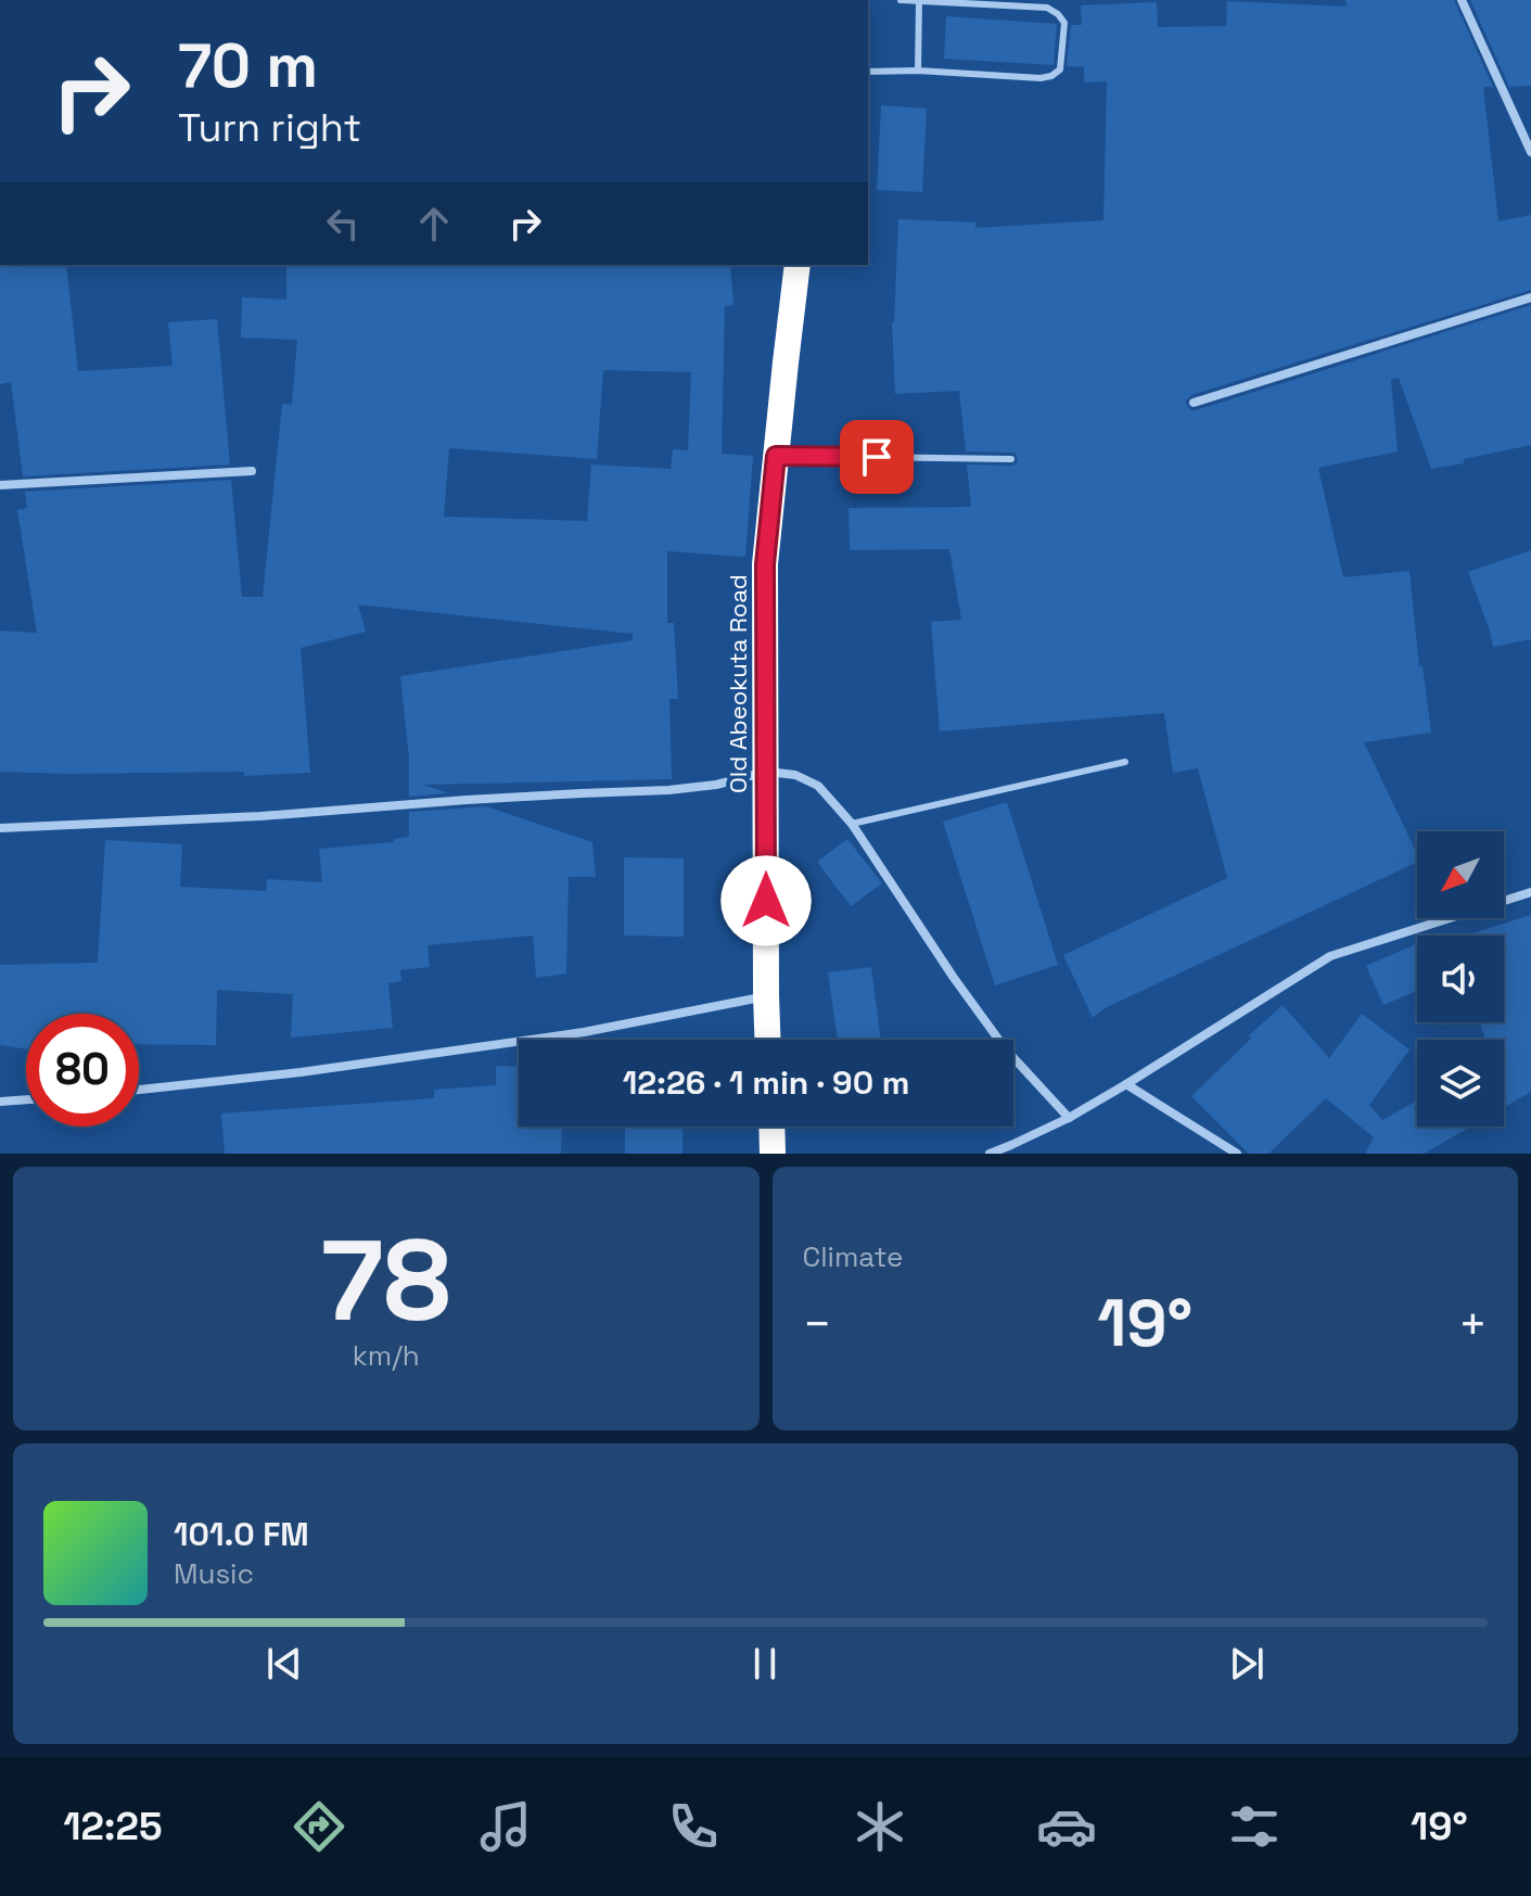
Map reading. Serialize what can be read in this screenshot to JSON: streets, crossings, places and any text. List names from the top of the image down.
{
  "streets": {
    "highway": ["Old Abeokuta Road"]
  },
  "north": "bottom left",
  "page": {
    "turn": ["70 m", "Turn right"],
    "limit": "80",
    "trip": "12:26 · 1 min · 90 m",
    "tile": [
      ["78", "km/h"],
      "Climate"
    ],
    "heat": ["−", "19°", "+"],
    "song": ["101.0 FM", "Music"],
    "tabs": ["12:25", "19°"]
  }
}
